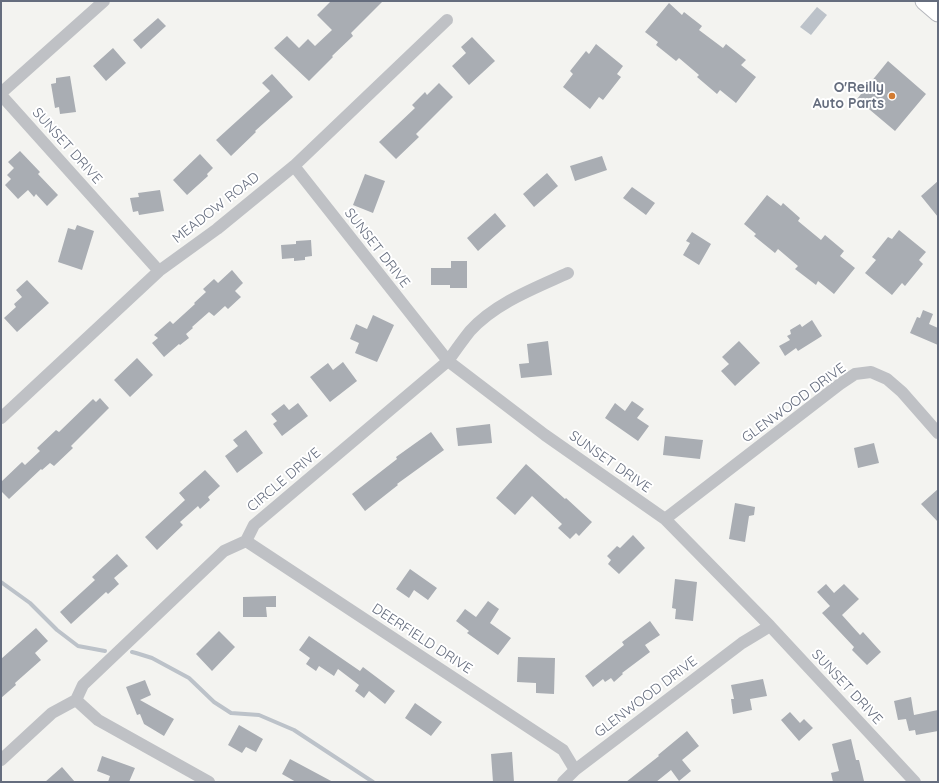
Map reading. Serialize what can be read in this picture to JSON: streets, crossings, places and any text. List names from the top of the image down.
{
  "streets": {
    "street": [
      "SUNSET DRIVE",
      "MEADOW ROAD",
      "GLENWOOD DRIVE",
      "CIRCLE DRIVE",
      "DEERFIELD DRIVE"
    ]
  },
  "crossings": [
    ["SUNSET DRIVE", "MEADOW ROAD"],
    ["SUNSET DRIVE", "GLENWOOD DRIVE"],
    ["SUNSET DRIVE", "CIRCLE DRIVE"],
    ["GLENWOOD DRIVE", "DEERFIELD DRIVE"],
    ["CIRCLE DRIVE", "DEERFIELD DRIVE"]
  ],
  "places": ["O'Reilly Auto Parts"]
}
